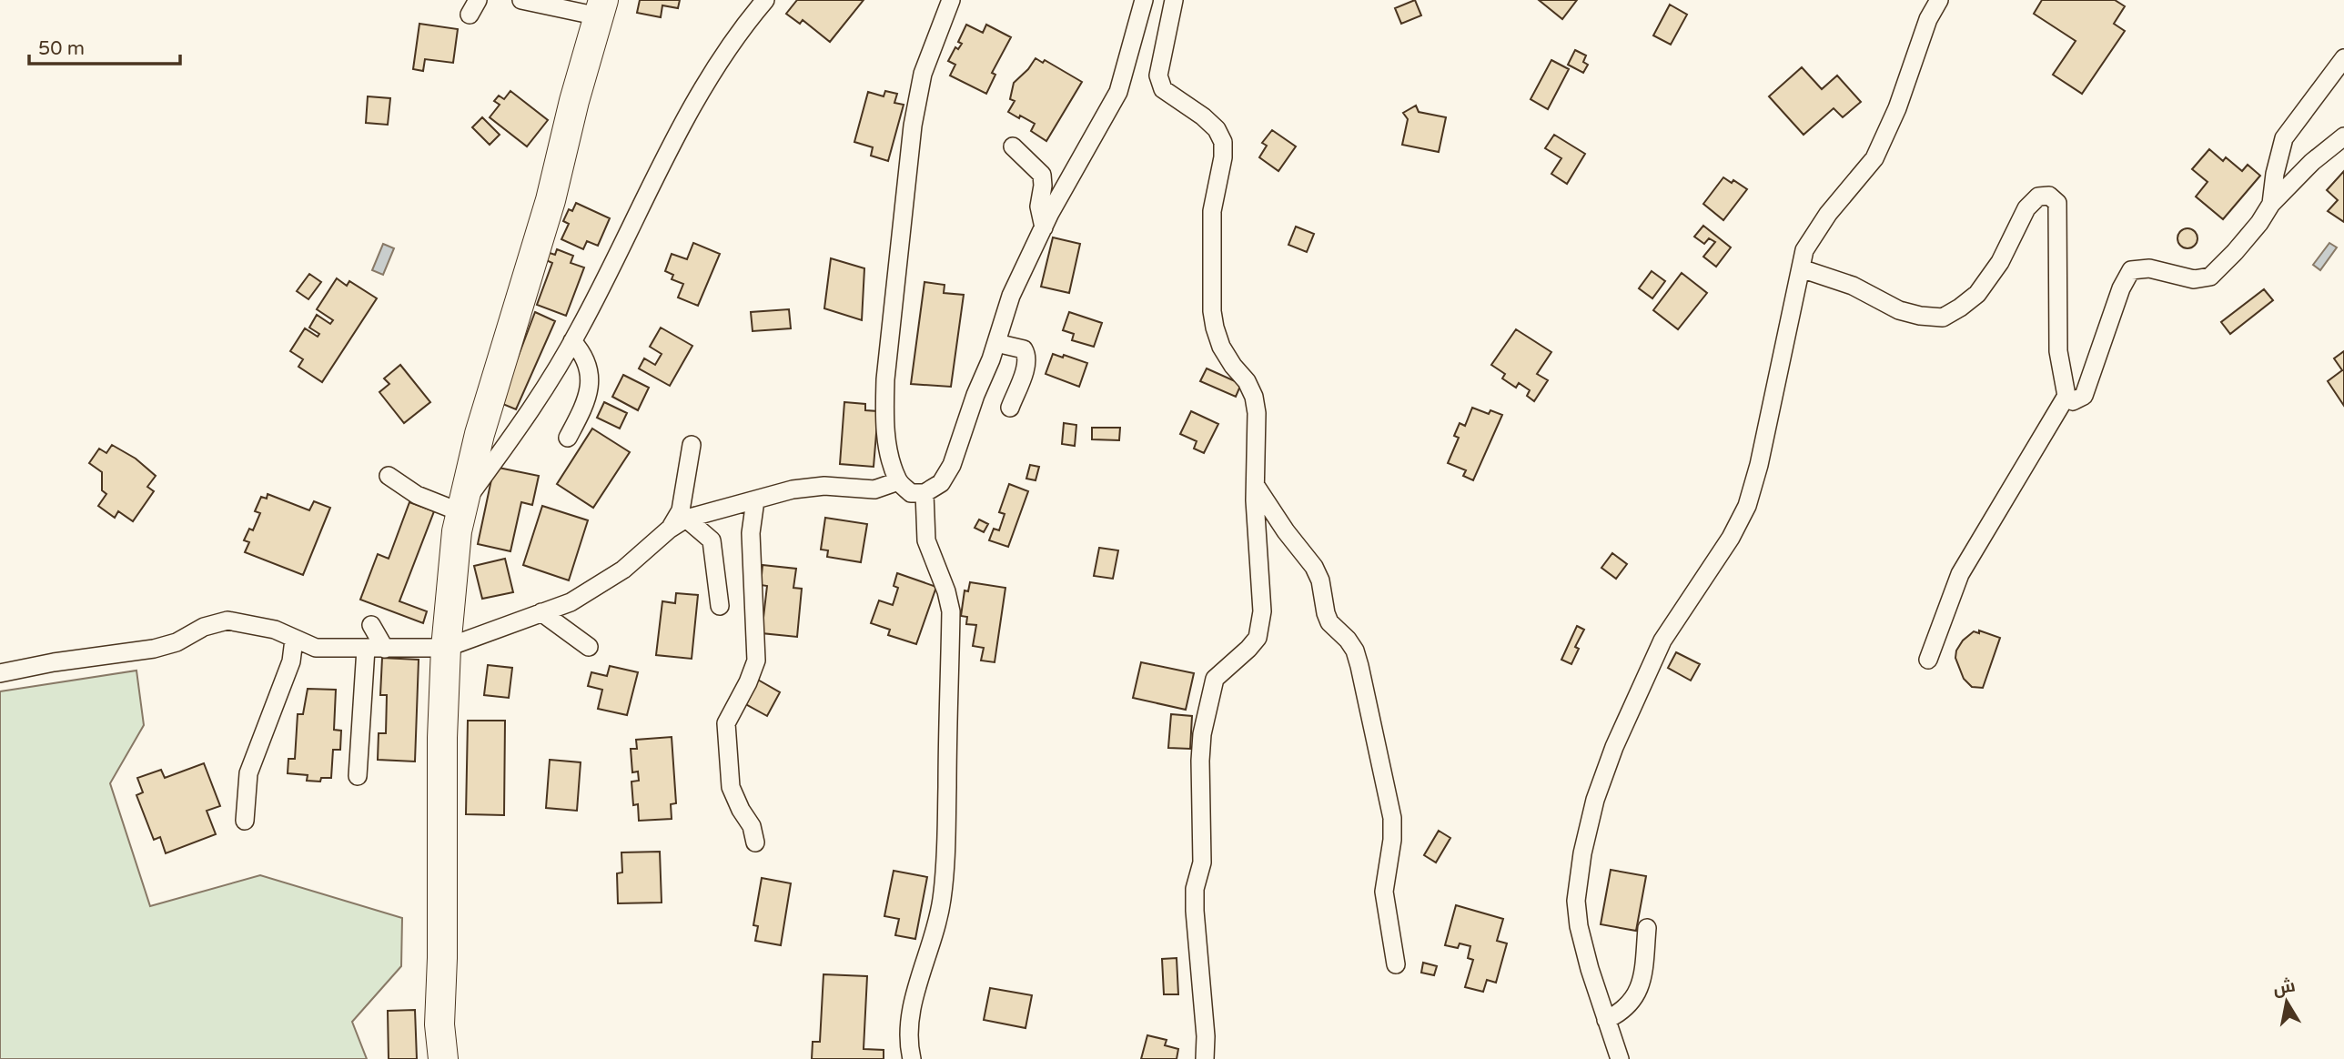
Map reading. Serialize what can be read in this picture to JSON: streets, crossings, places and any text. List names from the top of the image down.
{
  "scale_bar": "50 m",
  "north": "top"
}
